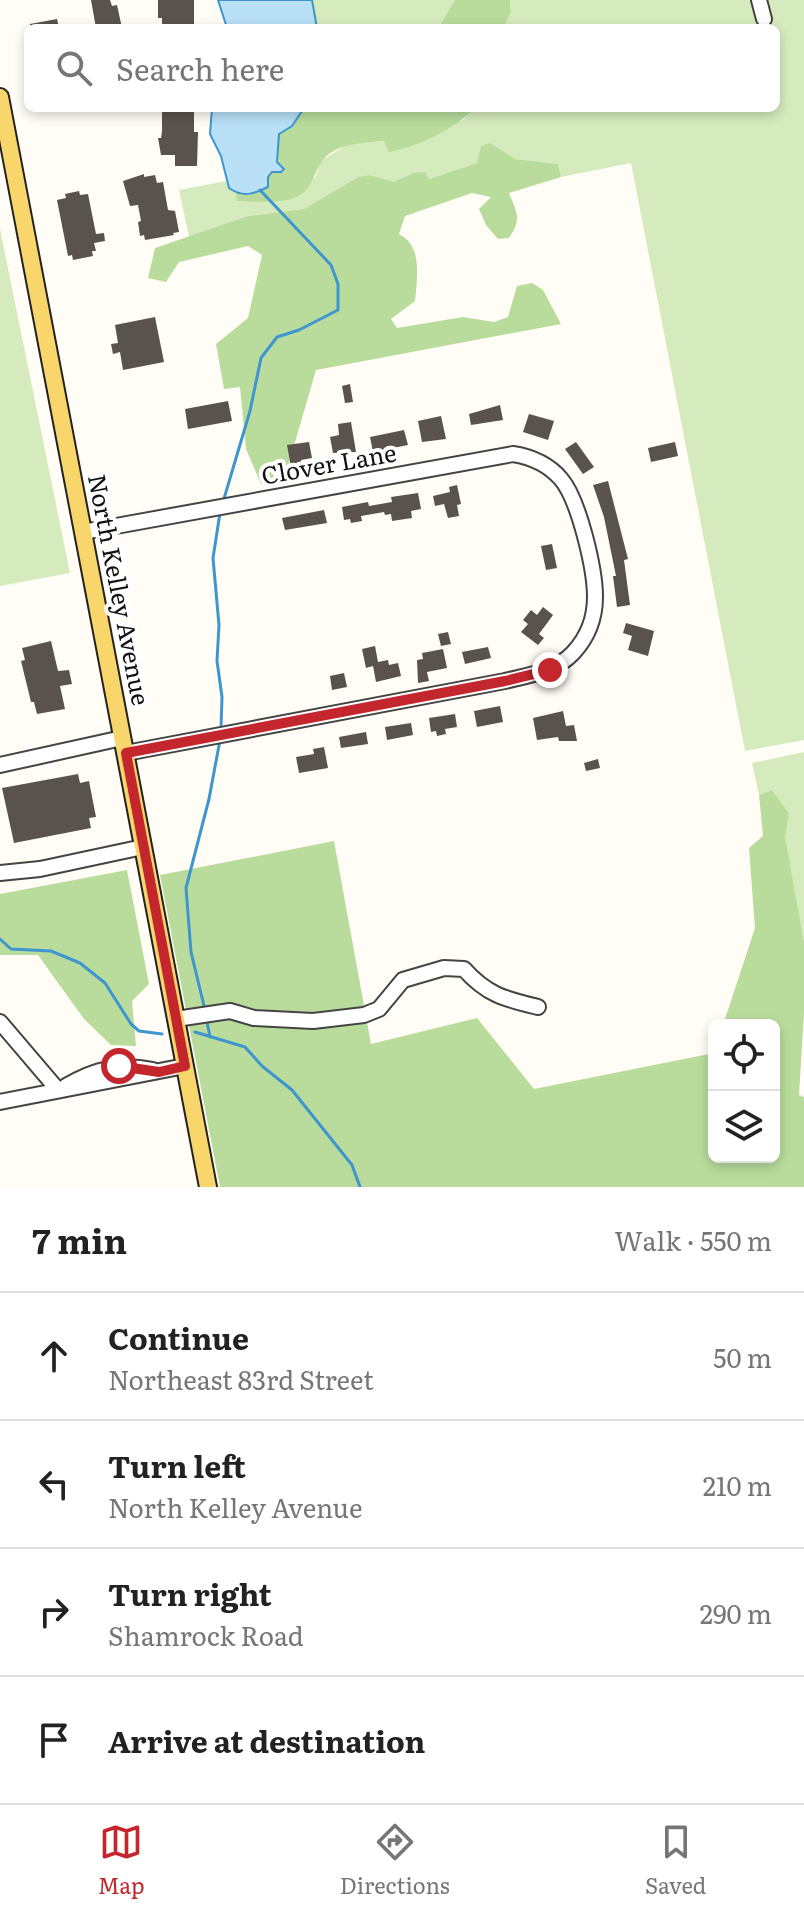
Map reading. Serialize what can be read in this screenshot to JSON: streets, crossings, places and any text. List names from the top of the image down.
{
  "streets": {
    "main road": ["North Kelley Avenue"],
    "street": ["Clover Lane"]
  },
  "crossings": [
    ["Clover Lane", "North Kelley Avenue"]
  ],
  "page": {
    "search": "Search here",
    "heading": ["7 min", "Walk · 550 m"],
    "list": [
      ["Continue", "Northeast 83rd Street", "50 m"],
      ["Turn left", "North Kelley Avenue", "210 m"],
      ["Turn right", "Shamrock Road", "290 m"],
      "Arrive at destination"
    ],
    "nav": ["Map", "Directions", "Saved"]
  }
}
